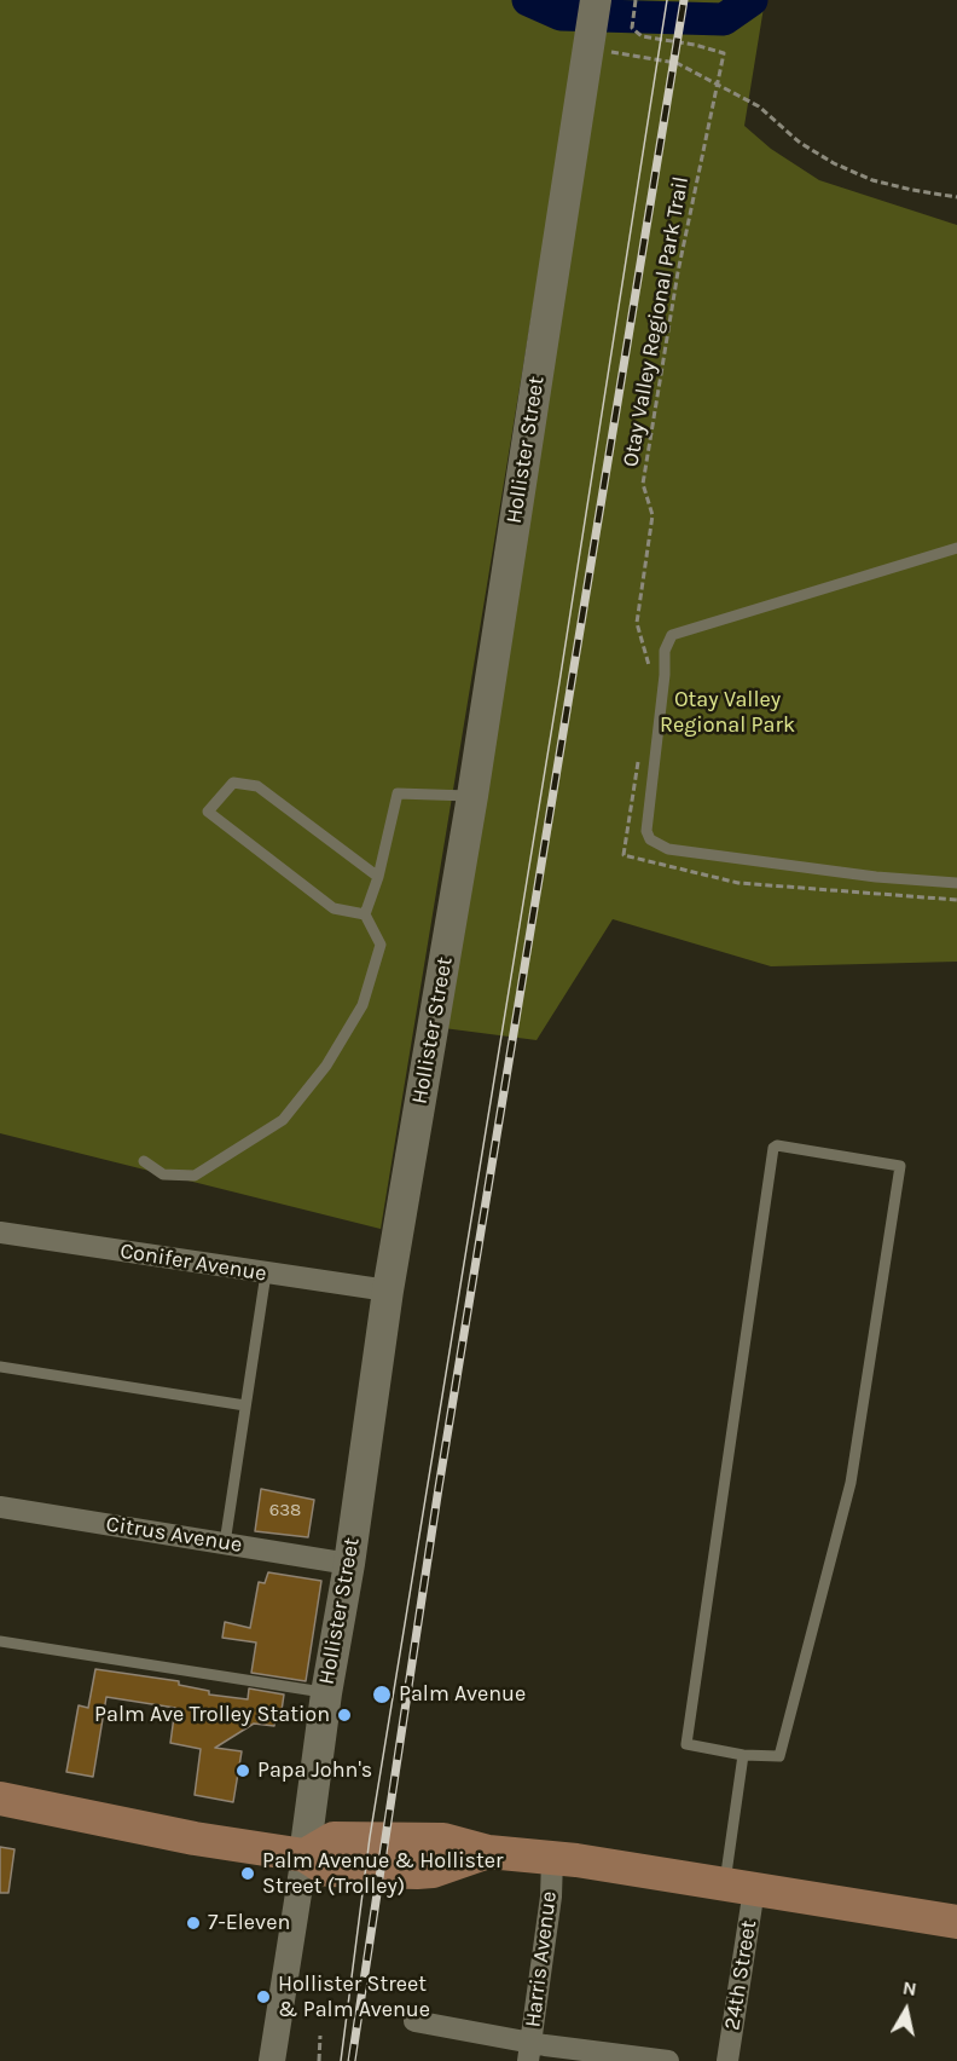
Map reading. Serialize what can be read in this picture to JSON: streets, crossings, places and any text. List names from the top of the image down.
{
  "streets": {
    "main road": ["Hollister Street"],
    "street": [
      "Conifer Avenue",
      "Citrus Avenue",
      "Harris Avenue",
      "24th Street"
    ],
    "path": ["Otay Valley Regional Park Trail"]
  },
  "crossings": [
    ["Hollister Street", "Conifer Avenue"],
    ["Hollister Street", "Citrus Avenue"]
  ],
  "parks": ["Otay Valley Regional Park"],
  "places": [
    "Palm Avenue",
    "Palm Ave Trolley Station",
    "Papa John's",
    "Palm Avenue & Hollister Street (Trolley)",
    "7-Eleven",
    "Hollister Street & Palm Avenue"
  ],
  "house_numbers": ["638"],
  "north": "top"
}
